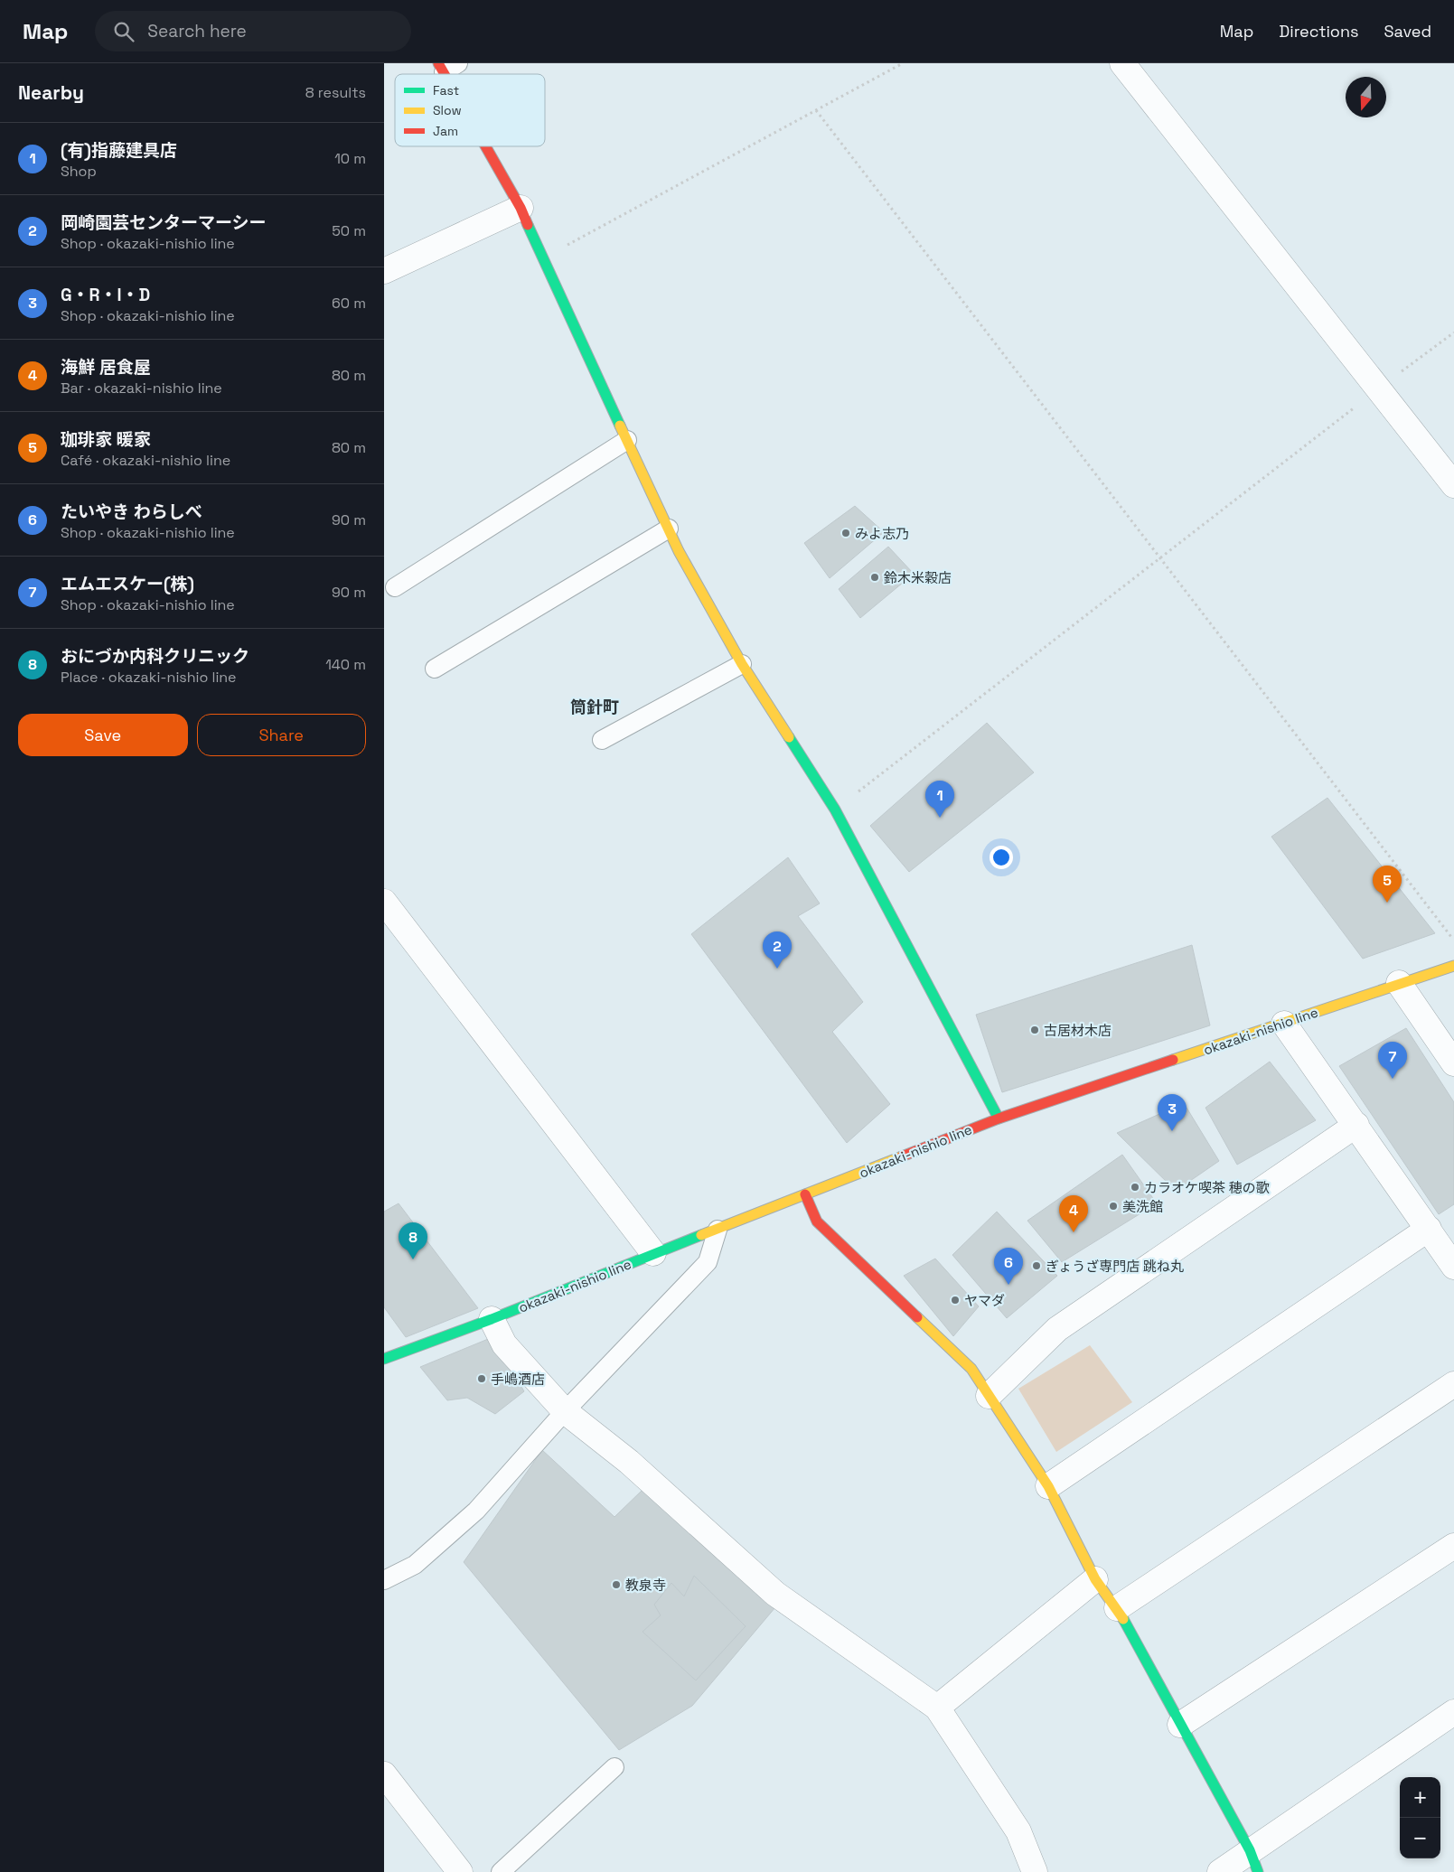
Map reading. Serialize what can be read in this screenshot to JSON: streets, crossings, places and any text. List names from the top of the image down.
{
  "streets": {
    "street": ["okazaki-nishio line"]
  },
  "districts": ["筒針町"],
  "places": [
    "みよ志乃",
    "鈴木米穀店",
    "古居材木店",
    "カラオケ喫茶 穂の歌",
    "美洗館",
    "ぎょうざ専門店 跳ね丸",
    "ヤマダ",
    "手嶋酒店",
    "教泉寺"
  ],
  "legend": ["Fast", "Slow", "Jam"],
  "north": "bottom",
  "page": {
    "header": "Map",
    "search": "Search here",
    "nav": ["Map", "Directions", "Saved"],
    "heading": ["Nearby", "8 results"],
    "list": [
      {
        "mark": "1",
        "name": "(有)指藤建具店",
        "note": "Shop",
        "value": "10 m"
      },
      {
        "mark": "2",
        "name": "岡崎園芸センターマーシー",
        "note": "Shop · okazaki-nishio line",
        "value": "50 m"
      },
      {
        "mark": "3",
        "name": "G・R・I・D",
        "note": "Shop · okazaki-nishio line",
        "value": "60 m"
      },
      {
        "mark": "4",
        "name": "海鮮 居食屋",
        "note": "Bar · okazaki-nishio line",
        "value": "80 m"
      },
      {
        "mark": "5",
        "name": "珈琲家 暖家",
        "note": "Café · okazaki-nishio line",
        "value": "80 m"
      },
      {
        "mark": "6",
        "name": "たいやき わらしべ",
        "note": "Shop · okazaki-nishio line",
        "value": "90 m"
      },
      {
        "mark": "7",
        "name": "エムエスケー(株)",
        "note": "Shop · okazaki-nishio line",
        "value": "90 m"
      },
      {
        "mark": "8",
        "name": "おにづか内科クリニック",
        "note": "Place · okazaki-nishio line",
        "value": "140 m"
      }
    ],
    "buttons": ["Save", "Share"],
    "pins": [
      "1",
      "5",
      "2",
      "7",
      "3",
      "4",
      "8",
      "6"
    ],
    "map_buttons": ["+", "−"]
  }
}
